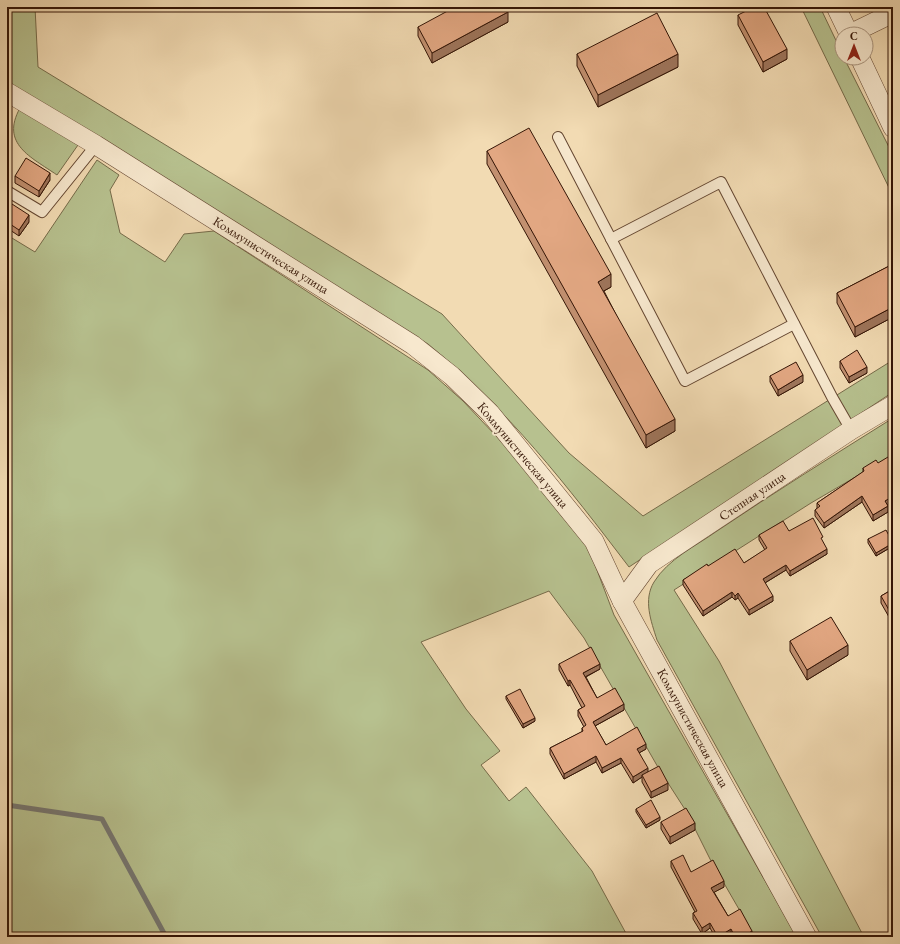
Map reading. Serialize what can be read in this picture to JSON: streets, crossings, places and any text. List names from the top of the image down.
{
  "streets": {
    "street": ["Коммунистическая улица", "Степная улица"]
  },
  "crossings": [
    ["Коммунистическая улица", "Степная улица"]
  ],
  "north": "top"
}
